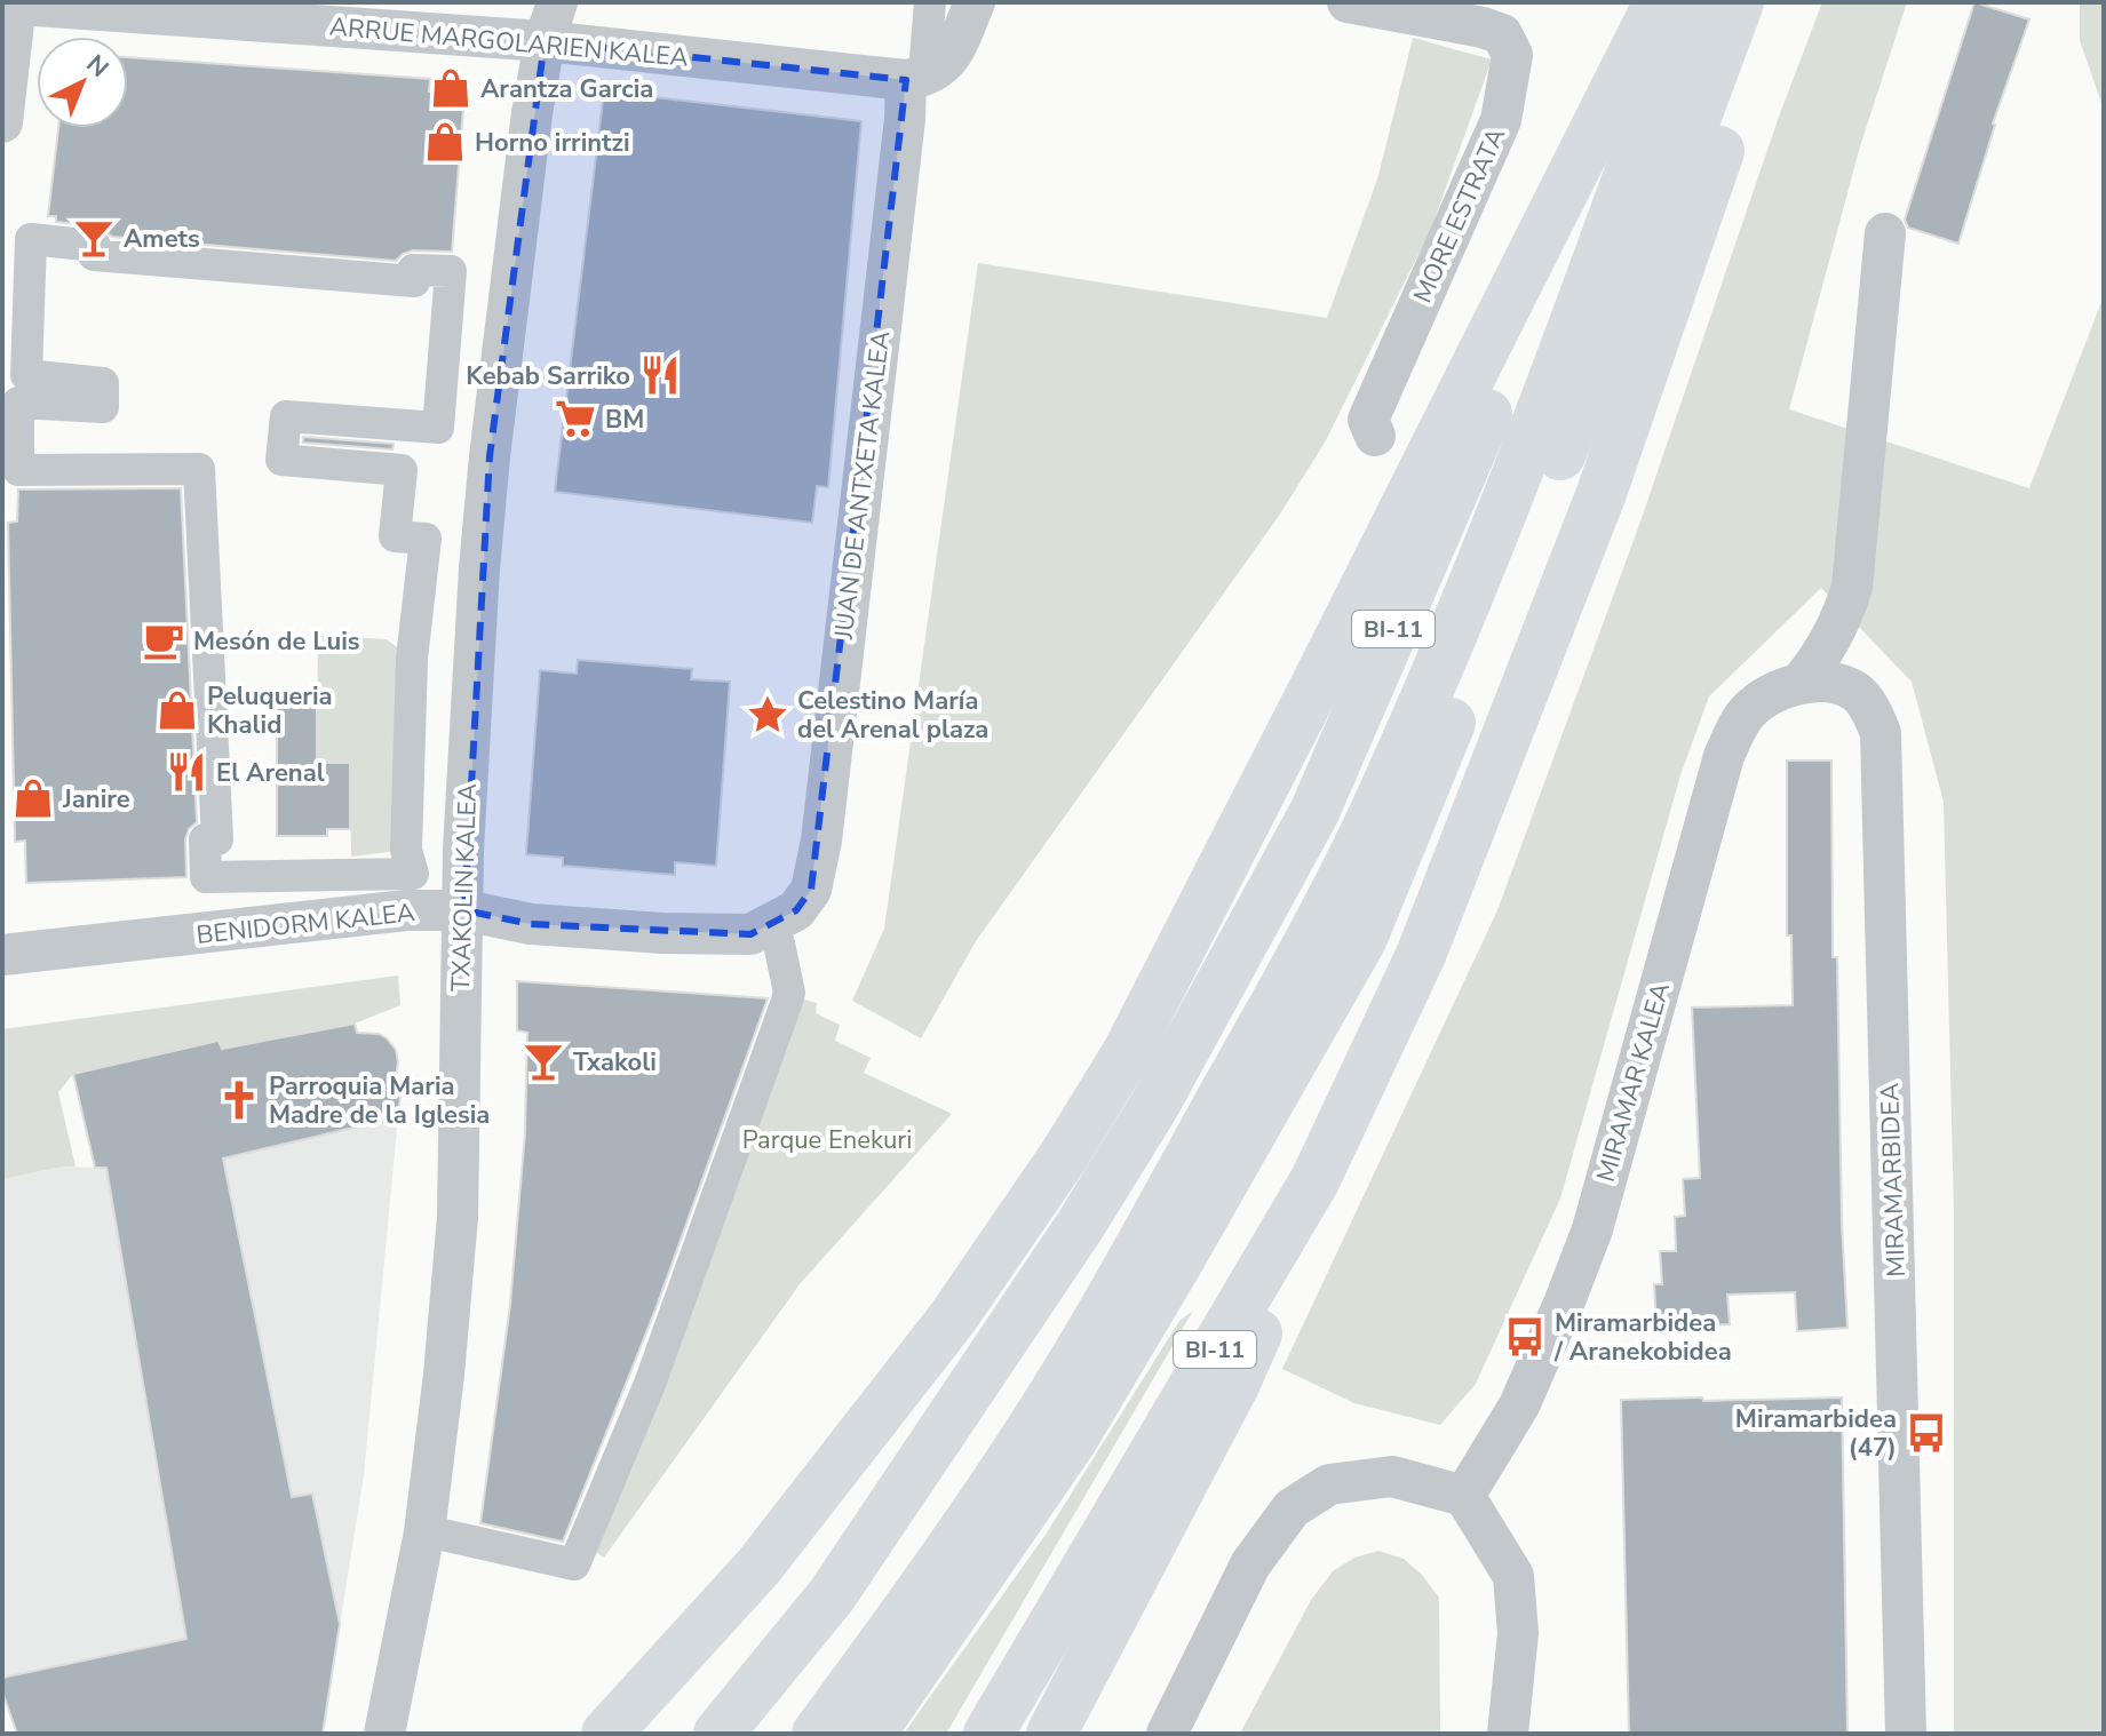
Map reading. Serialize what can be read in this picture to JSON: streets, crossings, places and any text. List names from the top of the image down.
{
  "streets": {
    "main road": ["BI-11"],
    "street": [
      "ARRUE MARGOLARIEN KALEA",
      "MORE ESTRATA",
      "JUAN DE ANTXETA KALEA",
      "TXAKOLIN KALEA",
      "BENIDORM KALEA",
      "MIRAMAR KALEA",
      "MIRAMARBIDEA"
    ]
  },
  "crossings": [
    ["ARRUE MARGOLARIEN KALEA", "JUAN DE ANTXETA KALEA"],
    ["ARRUE MARGOLARIEN KALEA", "TXAKOLIN KALEA"],
    ["JUAN DE ANTXETA KALEA", "BENIDORM KALEA"],
    ["TXAKOLIN KALEA", "BENIDORM KALEA"]
  ],
  "parks": ["Parque Enekuri"],
  "places": {
    "shop": [
      "Arantza Garcia",
      "Horno irrintzi",
      "Peluqueria Khalid",
      "Janire"
    ],
    "bar": ["Amets", "Txakoli"],
    "restaurant": ["Kebab Sarriko", "El Arenal"],
    "supermarket": ["BM"],
    "cafe": ["Mesón de Luis"],
    "place": ["Celestino María del Arenal plaza"],
    "church": ["Parroquia Maria Madre de la Iglesia"],
    "bus stop": ["Miramarbidea / Aranekobidea", "Miramarbidea (47)"]
  },
  "north": "top right"
}
